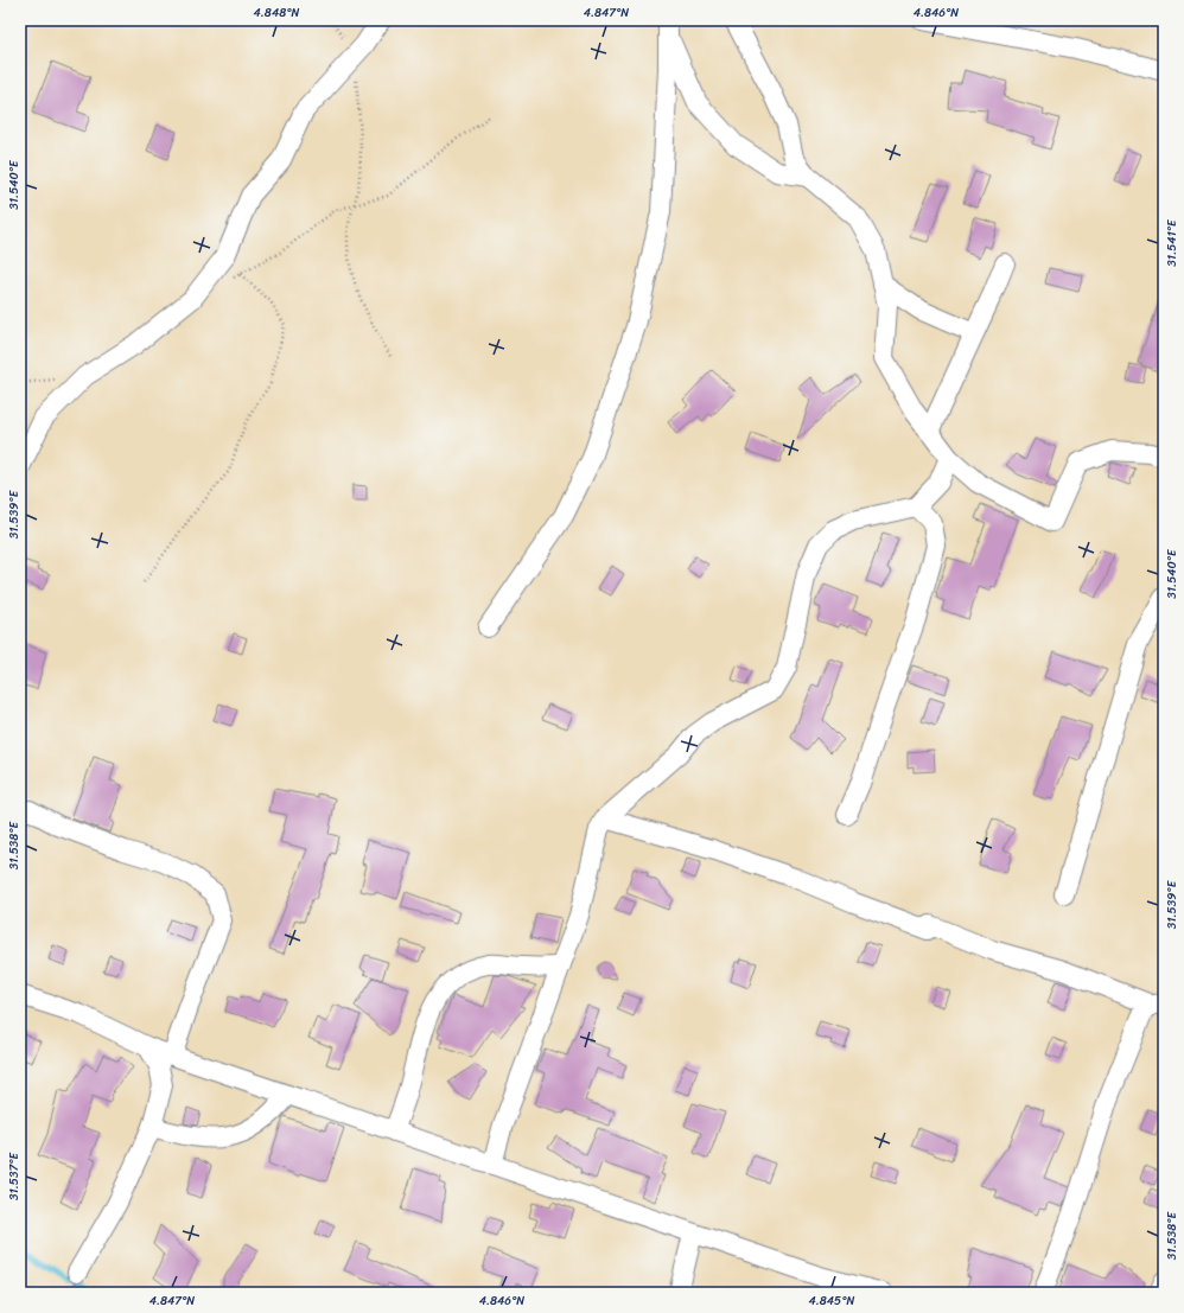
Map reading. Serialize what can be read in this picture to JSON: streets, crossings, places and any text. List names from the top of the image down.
{
  "coordinates": [
    "4.848°N",
    "4.847°N",
    "4.846°N",
    "31.540°E",
    "31.541°E",
    "31.539°E",
    "31.538°E",
    "31.537°E",
    "4.845°N"
  ]
}
